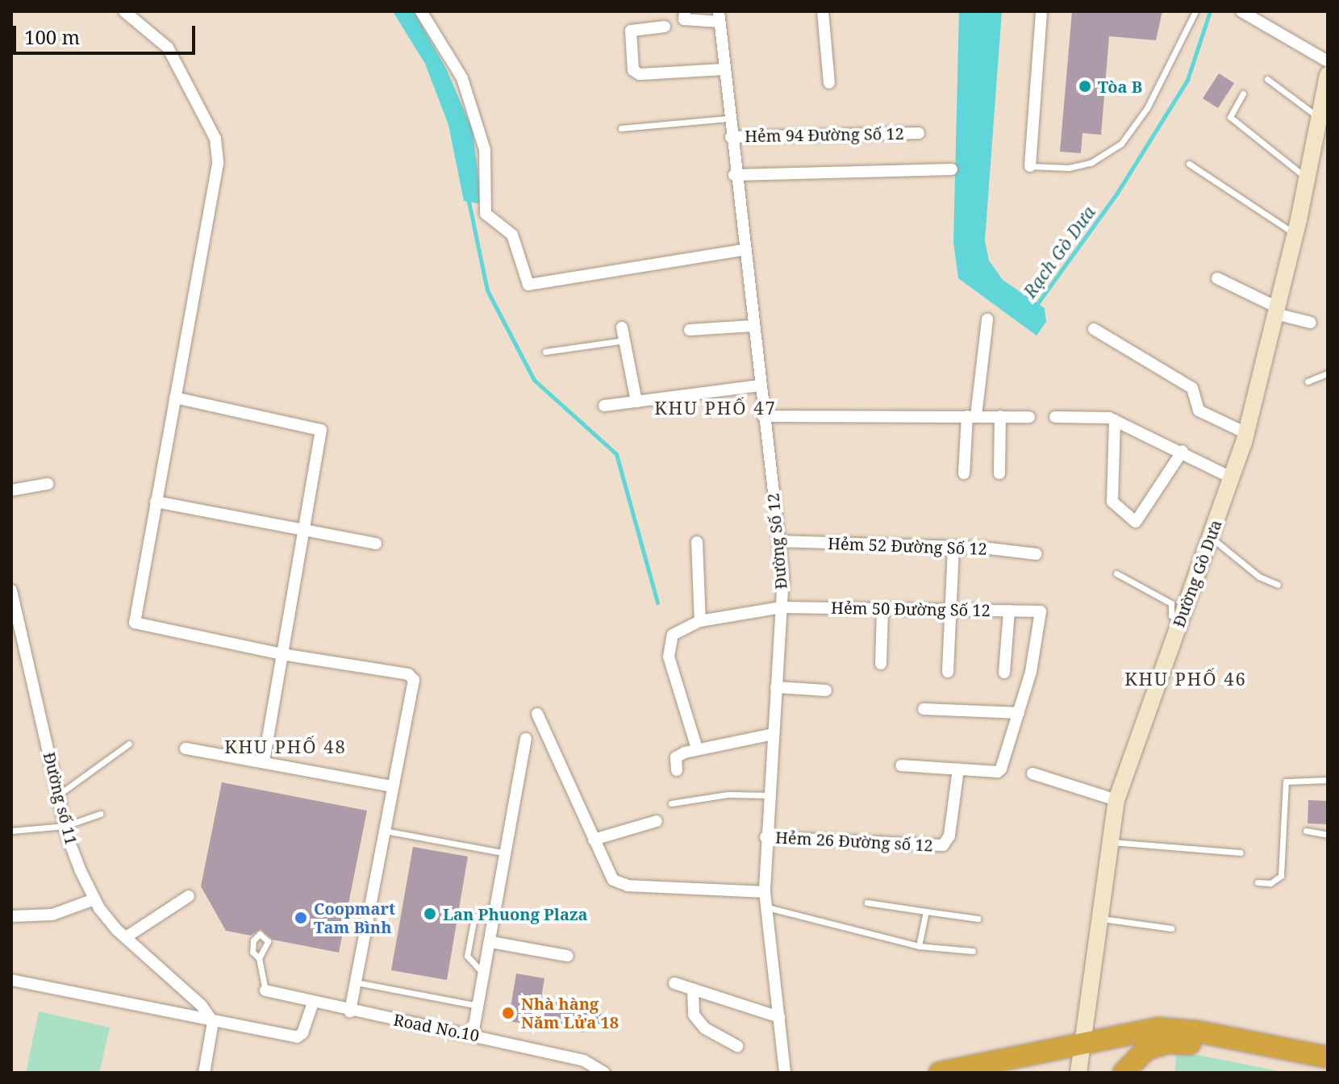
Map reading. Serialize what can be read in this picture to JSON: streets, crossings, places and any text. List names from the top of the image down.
{
  "streets": {
    "street": [
      "Hẻm 94 Đường Số 12",
      "Đường Số 12",
      "Hẻm 52 Đường Số 12",
      "Đường Gò Dưa",
      "Hẻm 50 Đường Số 12",
      "Đường số 11",
      "Hẻm 26 Đường số 12",
      "Road No.10"
    ]
  },
  "crossings": [
    ["Hẻm 94 Đường Số 12", "Đường Số 12"],
    ["Đường Số 12", "Hẻm 52 Đường Số 12"],
    ["Đường Số 12", "Hẻm 50 Đường Số 12"],
    ["Đường Số 12", "Hẻm 26 Đường số 12"]
  ],
  "districts": ["KHU PHỐ 47", "KHU PHỐ 46", "KHU PHỐ 48"],
  "water": ["Rạch Gò Dưa"],
  "places": [
    "Tòa B",
    "Lan Phuong Plaza",
    "Coopmart Tam Bình",
    "Nhà hàng Năm Lửa 18"
  ],
  "scale_bar": "100 m"
}
